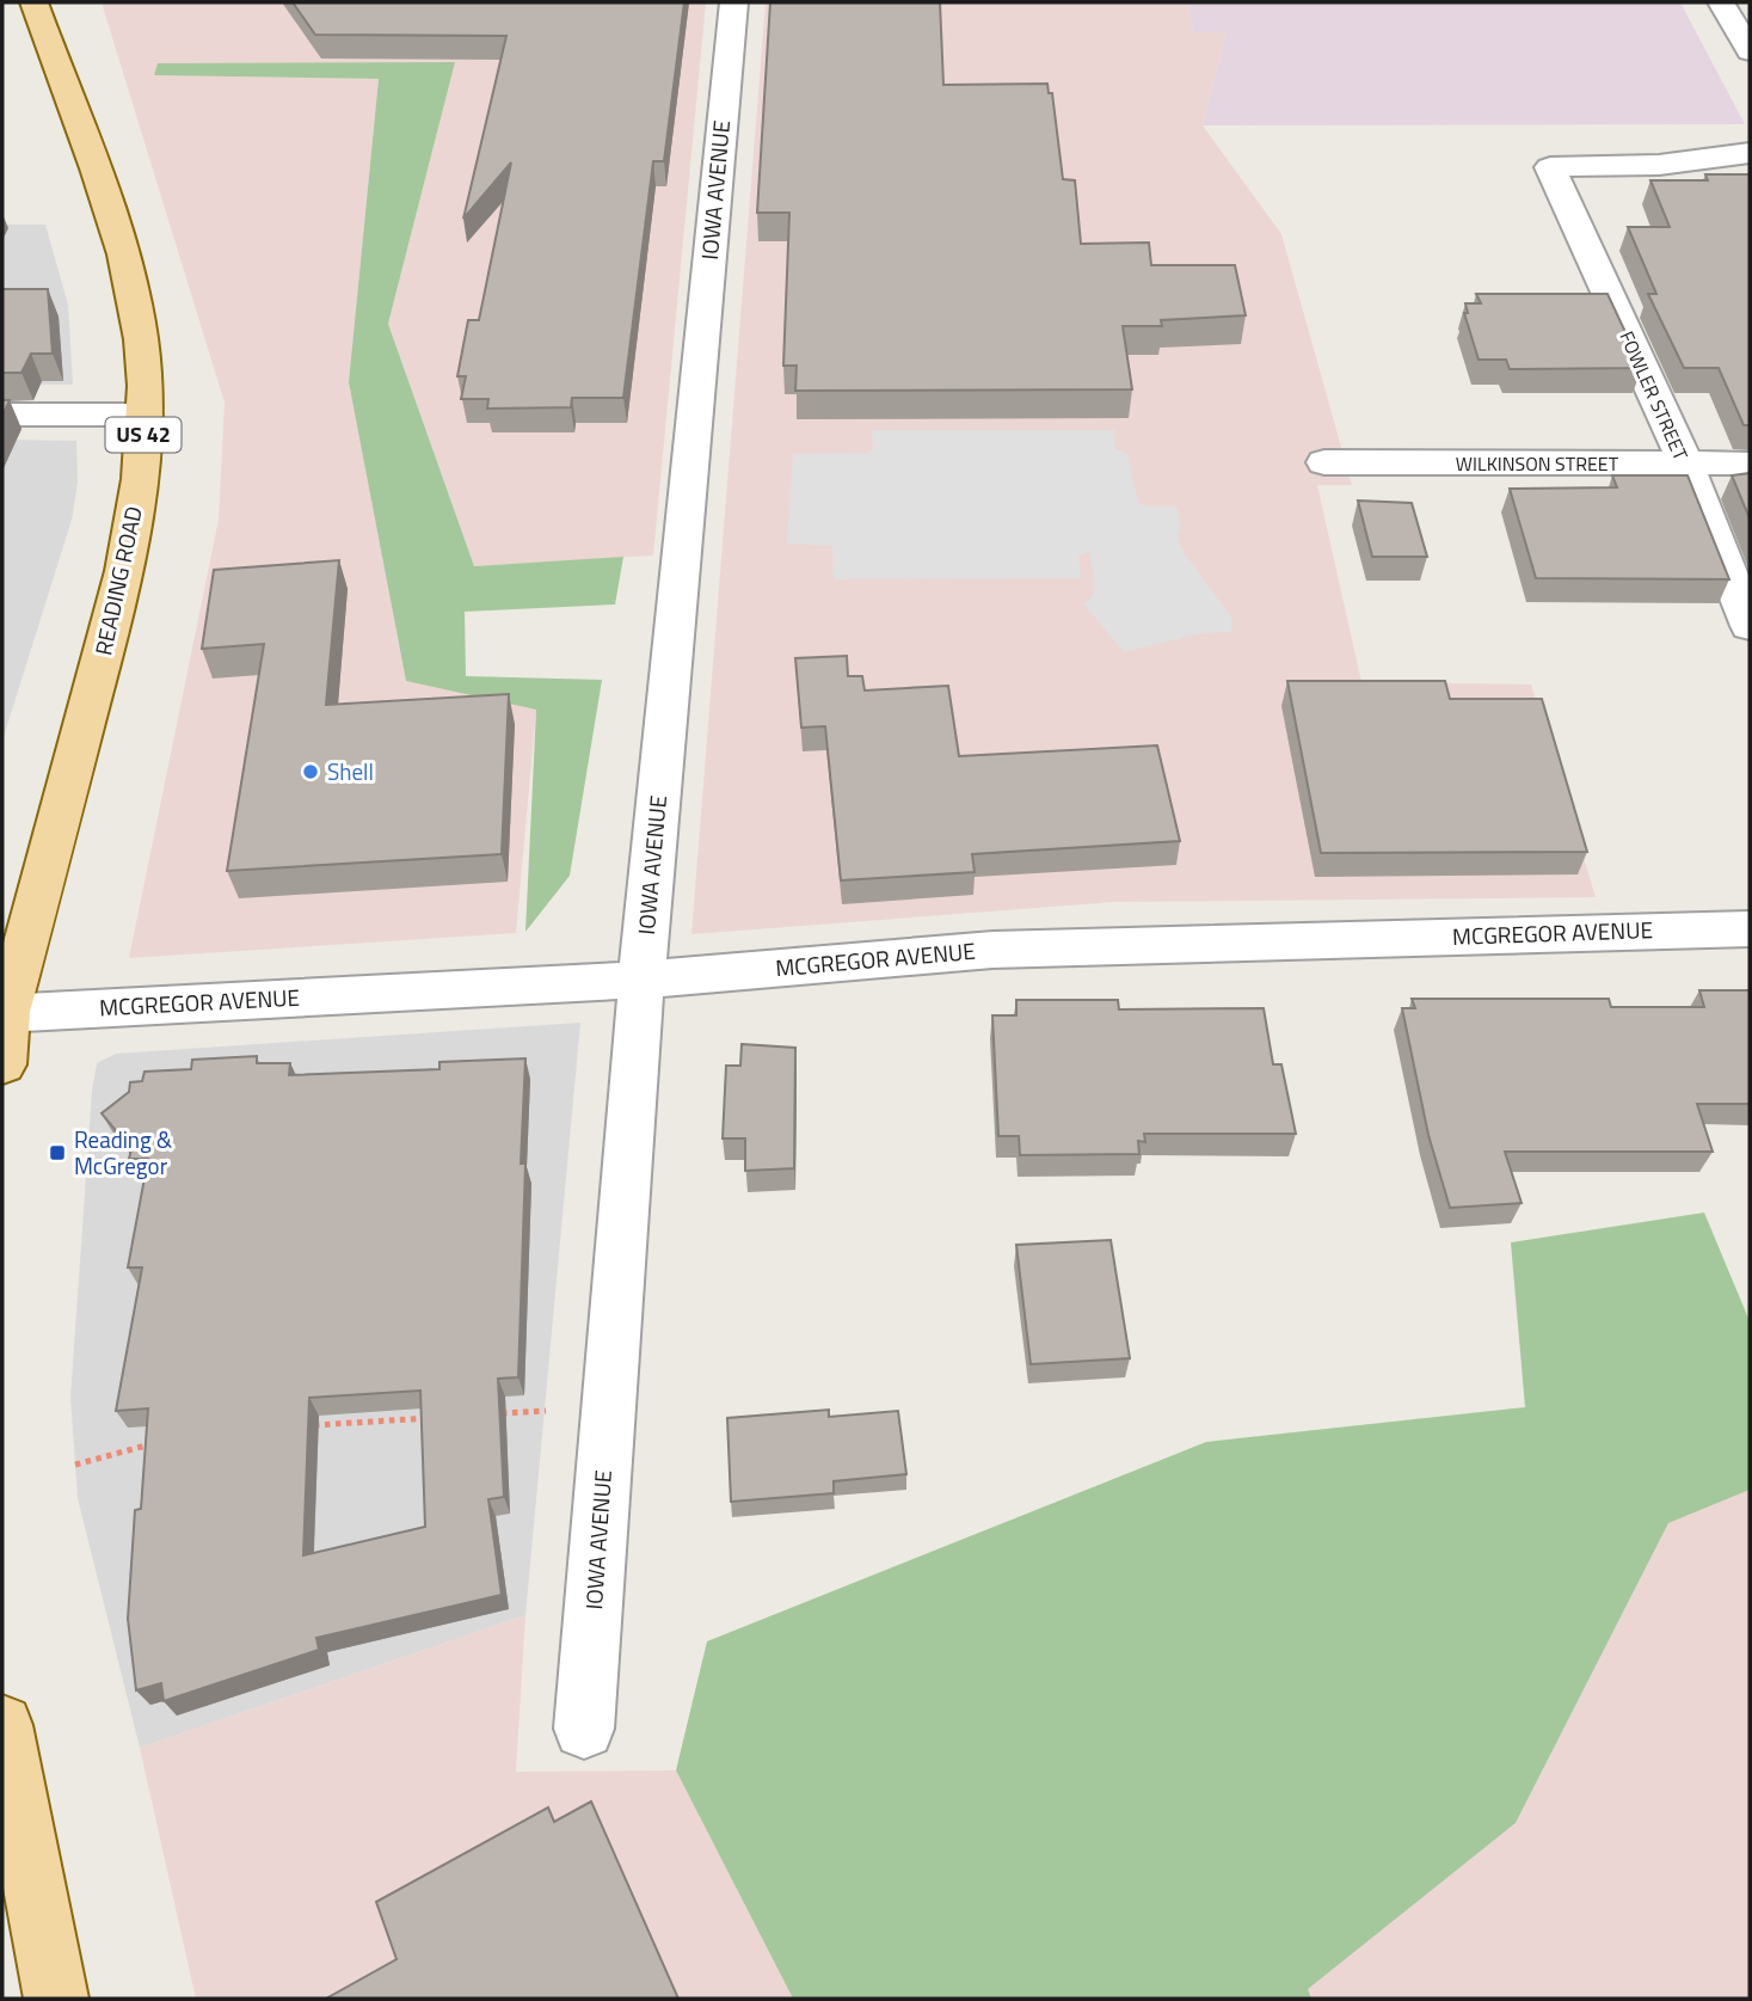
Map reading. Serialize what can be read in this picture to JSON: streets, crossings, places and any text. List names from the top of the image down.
{
  "streets": {
    "main road": ["US 42", "READING ROAD"],
    "street": [
      "IOWA AVENUE",
      "FOWLER STREET",
      "WILKINSON STREET",
      "MCGREGOR AVENUE"
    ]
  },
  "crossings": [
    ["IOWA AVENUE", "MCGREGOR AVENUE"],
    ["FOWLER STREET", "WILKINSON STREET"],
    ["READING ROAD", "MCGREGOR AVENUE"]
  ],
  "places": {
    "other": ["Shell"],
    "transit": ["Reading & McGregor"]
  }
}
